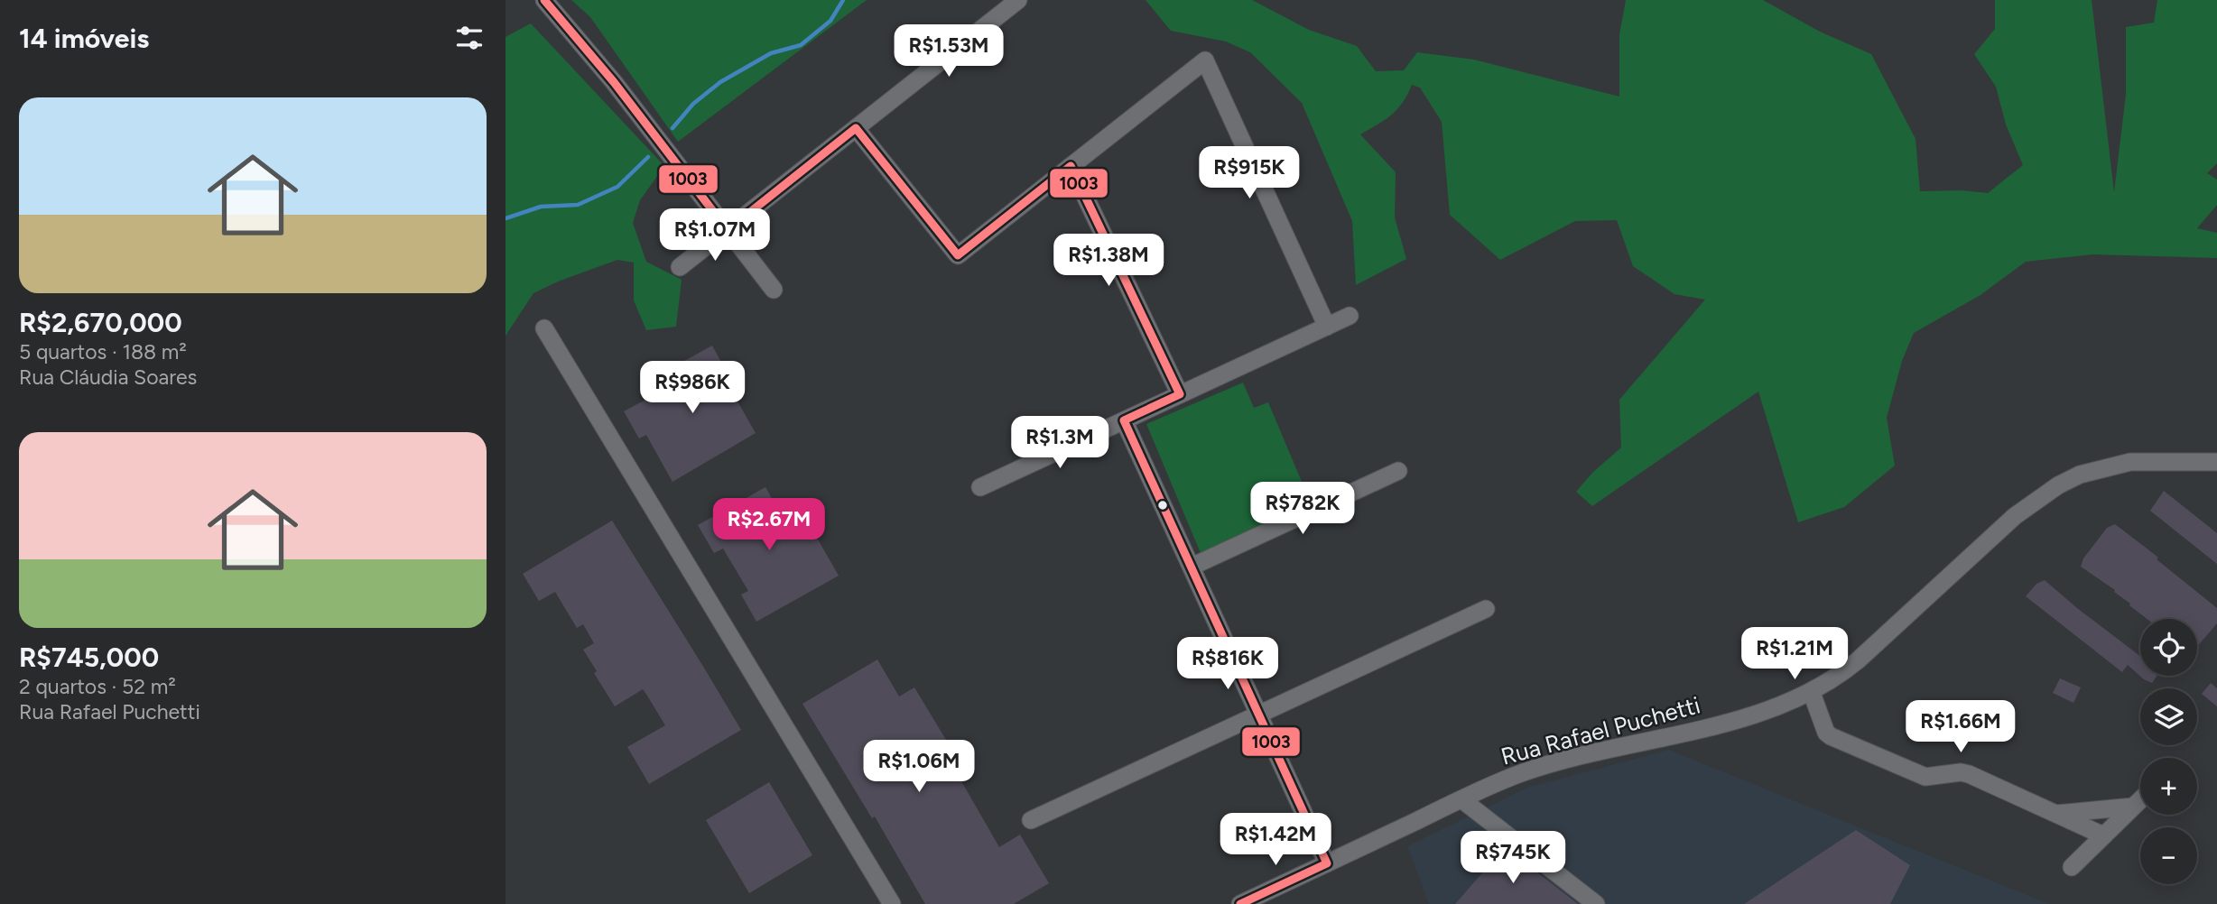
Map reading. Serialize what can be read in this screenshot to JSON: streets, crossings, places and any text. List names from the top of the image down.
{
  "streets": {
    "street": ["Rua Rafael Puchetti"]
  },
  "lines": ["transit line 1003"],
  "page": {
    "heading": "14 imóveis",
    "price": [
      "R$1.53M",
      "R$915K",
      "R$1.07M",
      "R$1.38M",
      "R$986K",
      "R$1.3M",
      "R$782K",
      "R$2.67M",
      "R$1.21M",
      "R$816K",
      "R$1.66M",
      "R$1.06M",
      "R$1.42M",
      "R$745K"
    ],
    "list": [
      {
        "name": "R$2,670,000",
        "note": "5 quartos · 188 m² · Rua Cláudia Soares"
      },
      {
        "name": "R$745,000",
        "note": "2 quartos · 52 m² · Rua Rafael Puchetti"
      }
    ],
    "map_buttons": ["+", "−"]
  }
}
